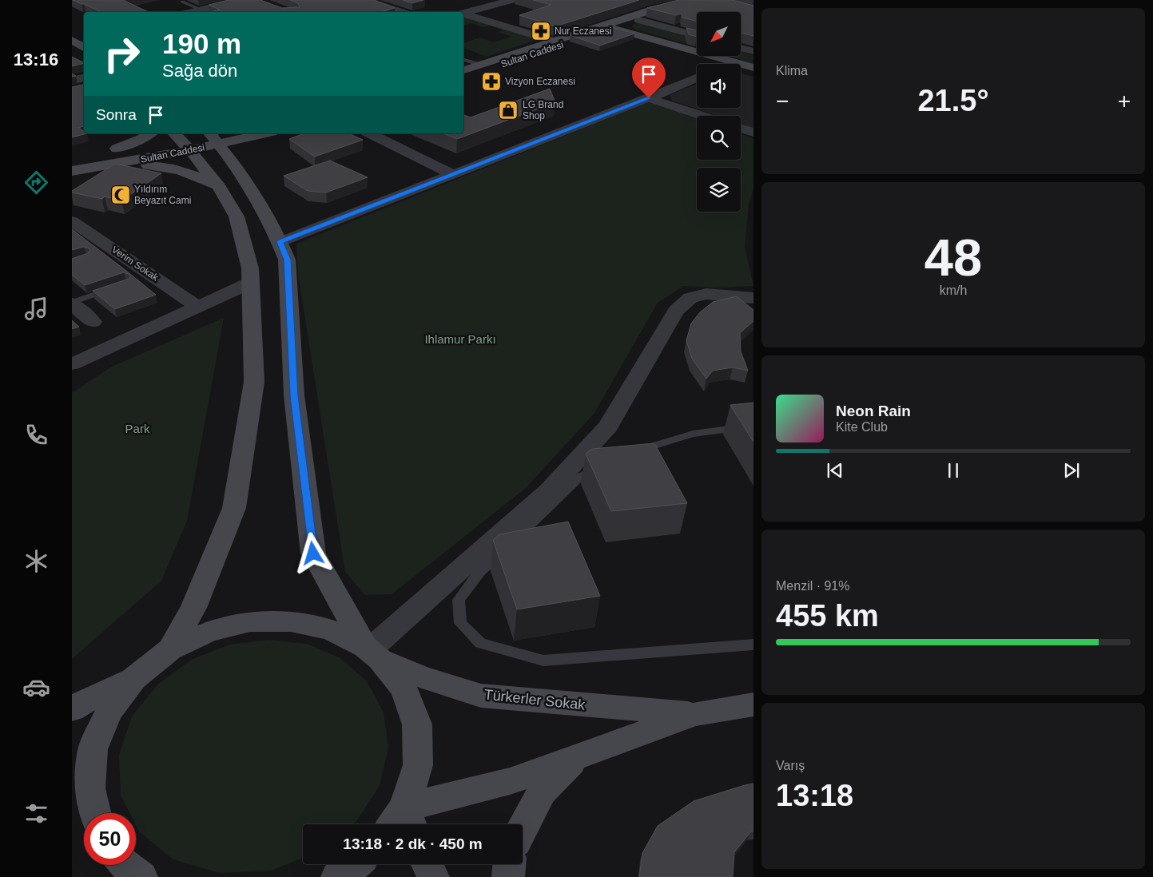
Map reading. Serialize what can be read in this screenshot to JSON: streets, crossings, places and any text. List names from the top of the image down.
{
  "streets": {
    "main road": ["Sultan Caddesi", "Türkerler Sokak"],
    "street": ["Verim Sokak"]
  },
  "parks": ["Ihlamur Parkı", "Park"],
  "places": {
    "pharmacy": ["Nur Eczanesi", "Vizyon Eczanesi"],
    "shop": ["LG Brand Shop"],
    "mosque": ["Yıldırım Beyazıt Cami"]
  },
  "north": "bottom left",
  "page": {
    "tabs": "13:16",
    "tile": [
      "Klima",
      ["48", "km/h"],
      ["Menzil · 91%", "455 km"],
      ["Varış", "13:18"]
    ],
    "turn": ["190 m", "Sağa dön"],
    "heat": ["−", "21.5°", "+"],
    "then": "Sonra",
    "song": ["Neon Rain", "Kite Club"],
    "limit": "50",
    "trip": "13:18 · 2 dk · 450 m"
  }
}
